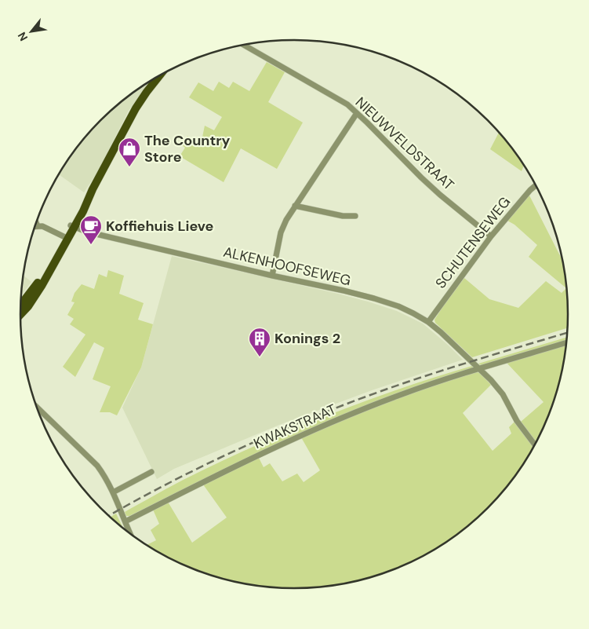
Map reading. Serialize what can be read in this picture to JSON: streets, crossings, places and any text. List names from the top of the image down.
{
  "streets": {
    "street": [
      "NIEUWVELDSTRAAT",
      "SCHUTENSEWEG",
      "ALKENHOOFSEWEG",
      "KWAKSTRAAT"
    ]
  },
  "crossings": [
    ["NIEUWVELDSTRAAT", "SCHUTENSEWEG"],
    ["SCHUTENSEWEG", "ALKENHOOFSEWEG"],
    ["ALKENHOOFSEWEG", "KWAKSTRAAT"]
  ],
  "places": {
    "shop": ["The Country Store"],
    "cafe": ["Koffiehuis Lieve"],
    "building": ["Konings 2"]
  },
  "north": "bottom left"
}
